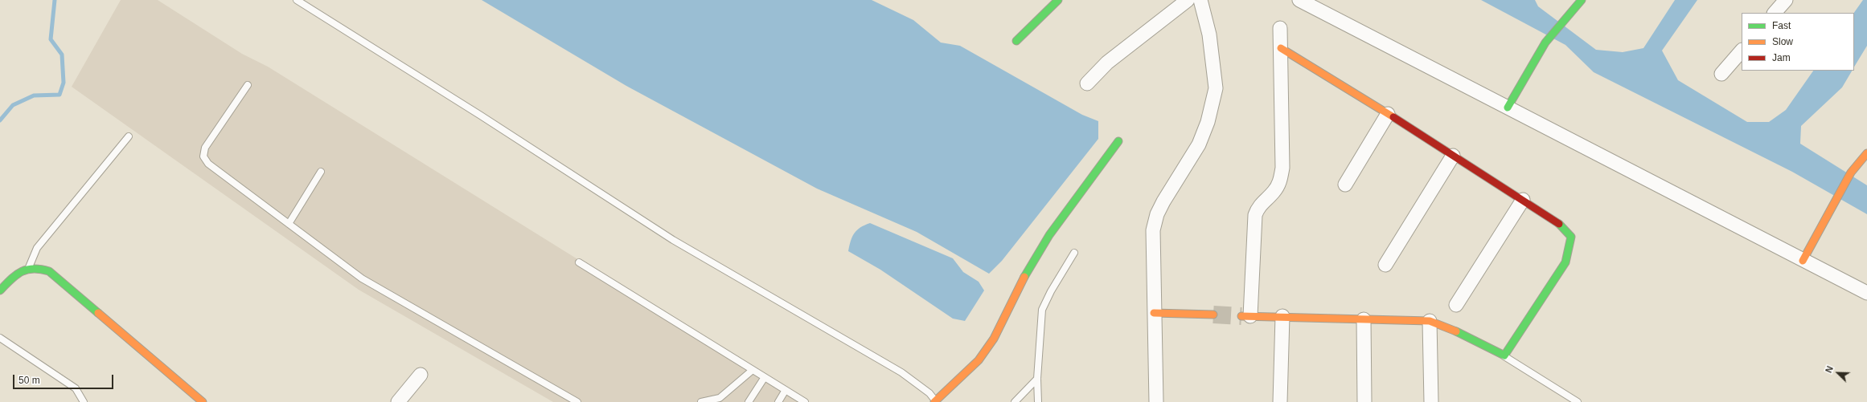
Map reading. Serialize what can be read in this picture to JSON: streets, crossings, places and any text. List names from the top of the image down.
{
  "legend": ["Fast", "Slow", "Jam"],
  "scale_bar": "50 m",
  "north": "top left"
}
